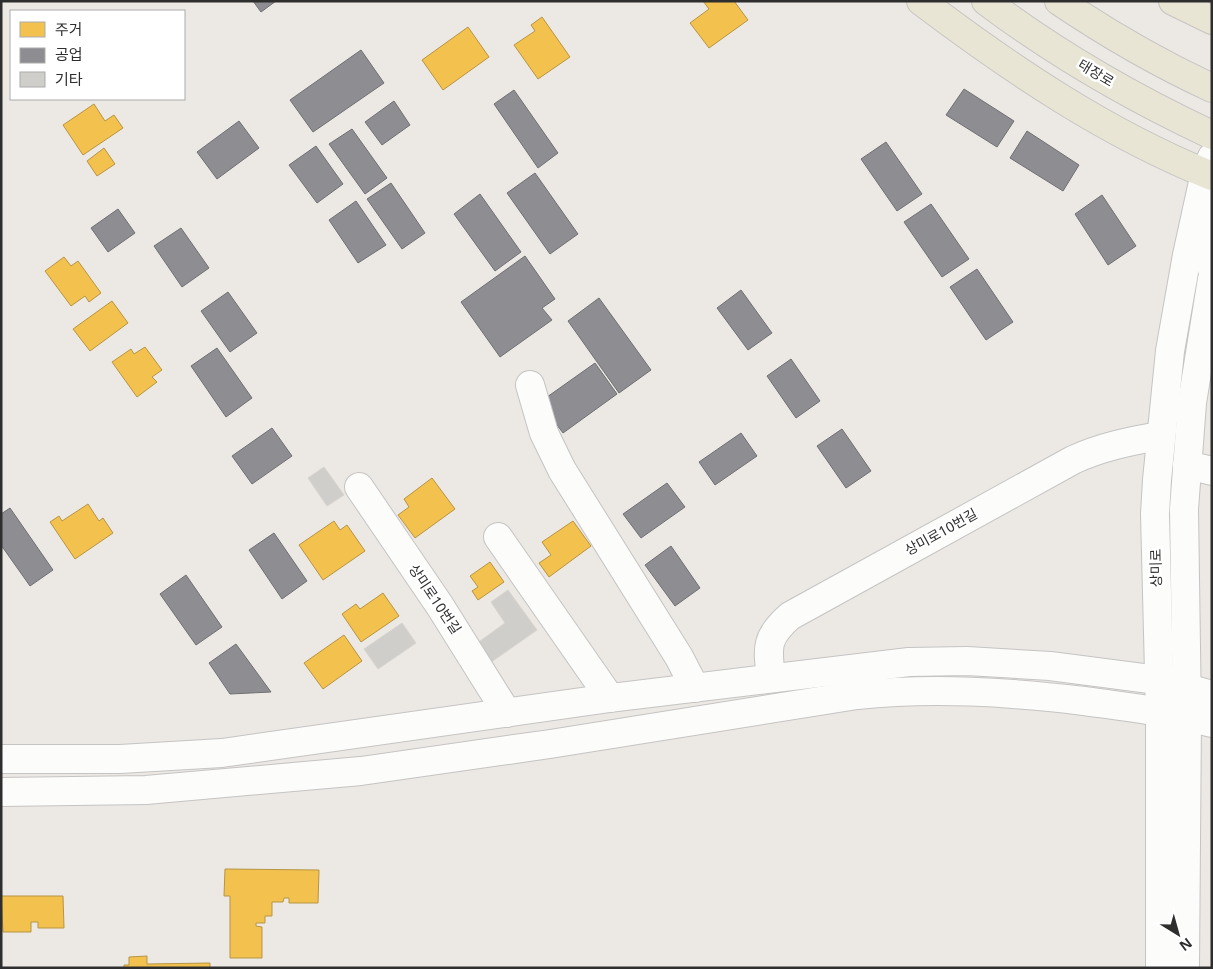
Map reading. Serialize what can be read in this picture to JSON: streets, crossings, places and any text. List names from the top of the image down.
{
  "streets": {
    "main road": ["태장로"],
    "street": ["상미로10번길", "상미로"]
  },
  "crossings": [
    ["상미로10번길", "상미로"]
  ],
  "legend": ["주거", "공업", "기타"],
  "north": "bottom right"
}
